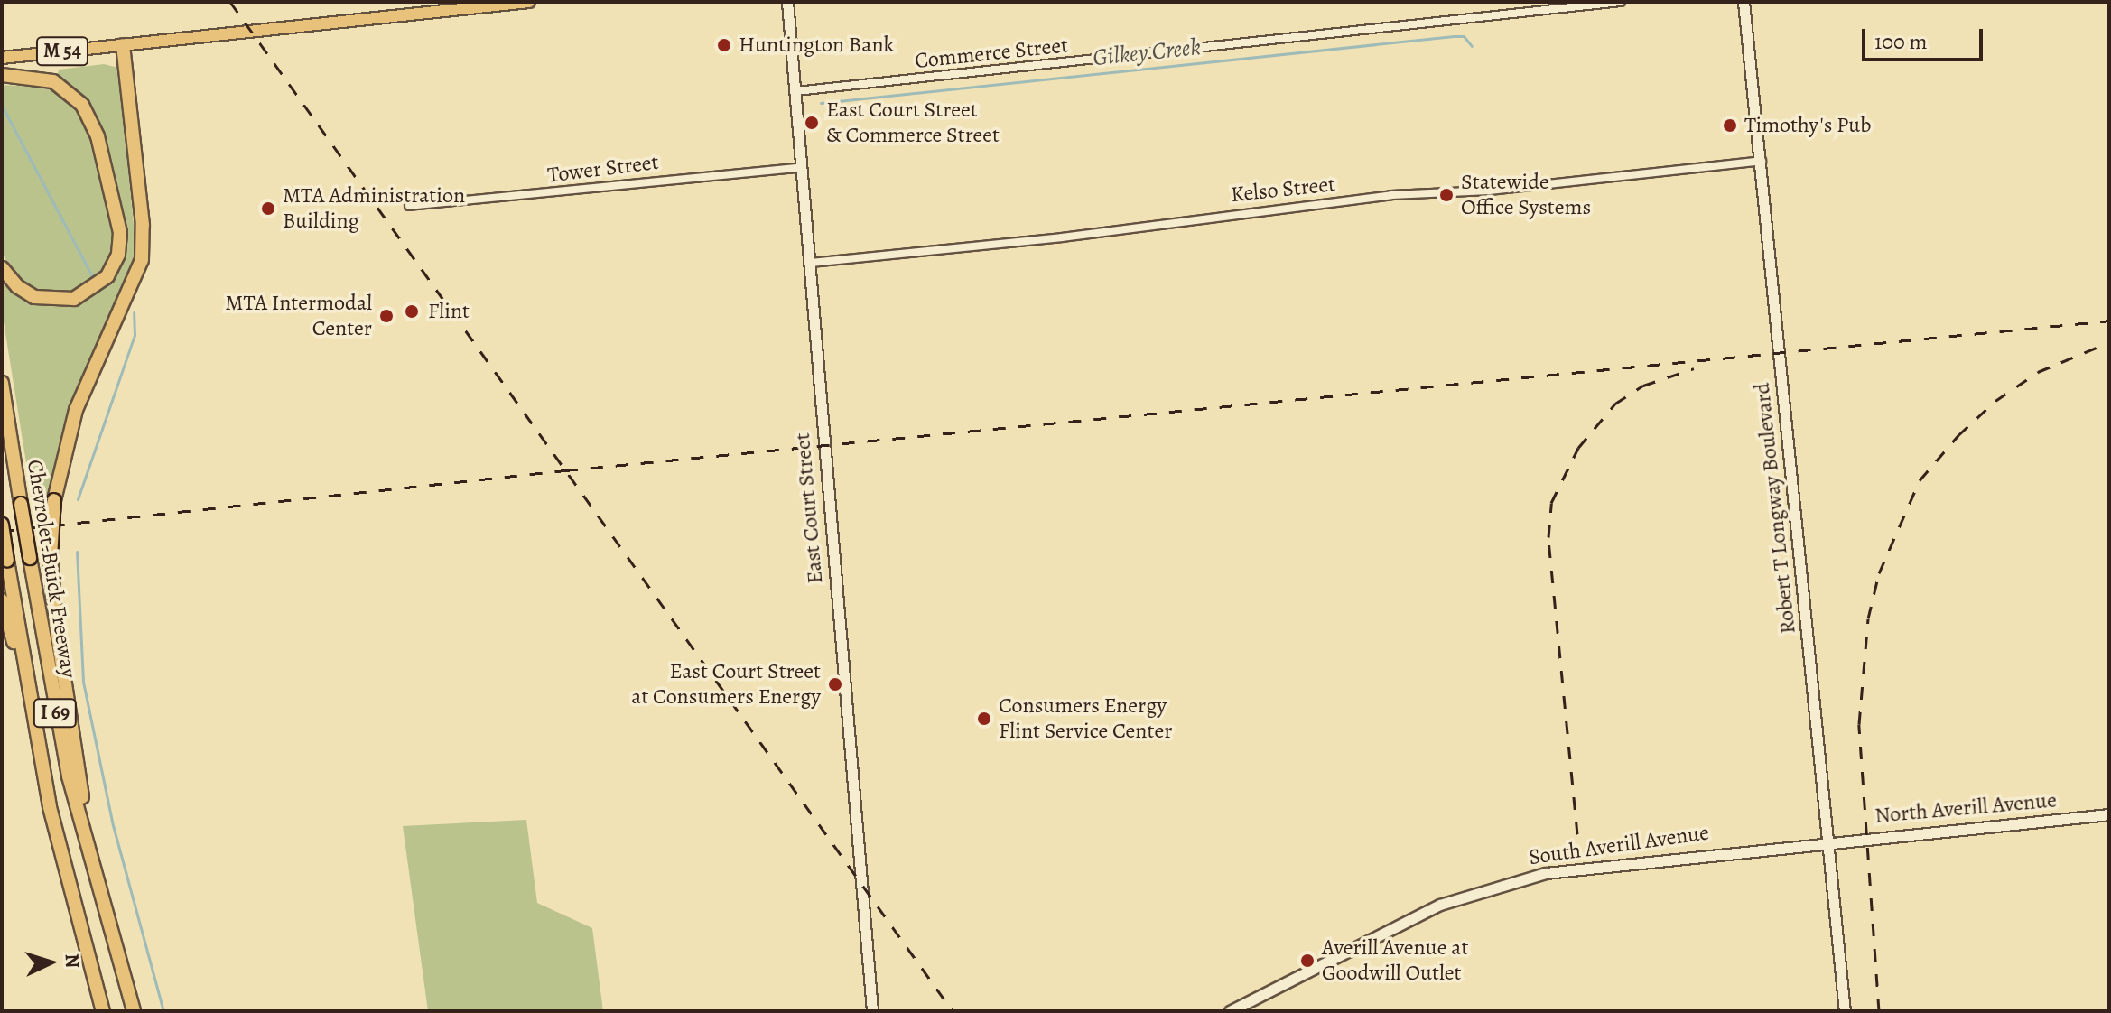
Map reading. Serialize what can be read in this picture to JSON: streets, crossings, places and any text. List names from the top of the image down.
{
  "streets": {
    "highway": ["Chevrolet-Buick Freeway", "I 69"],
    "main road": ["M 54"],
    "street": [
      "Commerce Street",
      "Tower Street",
      "Kelso Street",
      "East Court Street",
      "Robert T Longway Boulevard",
      "North Averill Avenue",
      "South Averill Avenue"
    ]
  },
  "crossings": [
    ["Commerce Street", "East Court Street"],
    ["Tower Street", "East Court Street"],
    ["Kelso Street", "East Court Street"],
    ["Kelso Street", "Robert T Longway Boulevard"],
    ["Robert T Longway Boulevard", "North Averill Avenue"],
    ["Robert T Longway Boulevard", "South Averill Avenue"],
    ["North Averill Avenue", "South Averill Avenue"]
  ],
  "water": ["Gilkey Creek"],
  "places": [
    "Huntington Bank",
    "East Court Street & Commerce Street",
    "Timothy's Pub",
    "Statewide Office Systems",
    "MTA Administration Building",
    "Flint",
    "MTA Intermodal Center",
    "East Court Street at Consumers Energy",
    "Consumers Energy Flint Service Center",
    "Averill Avenue at Goodwill Outlet"
  ],
  "scale_bar": "100 m",
  "north": "right"
}
